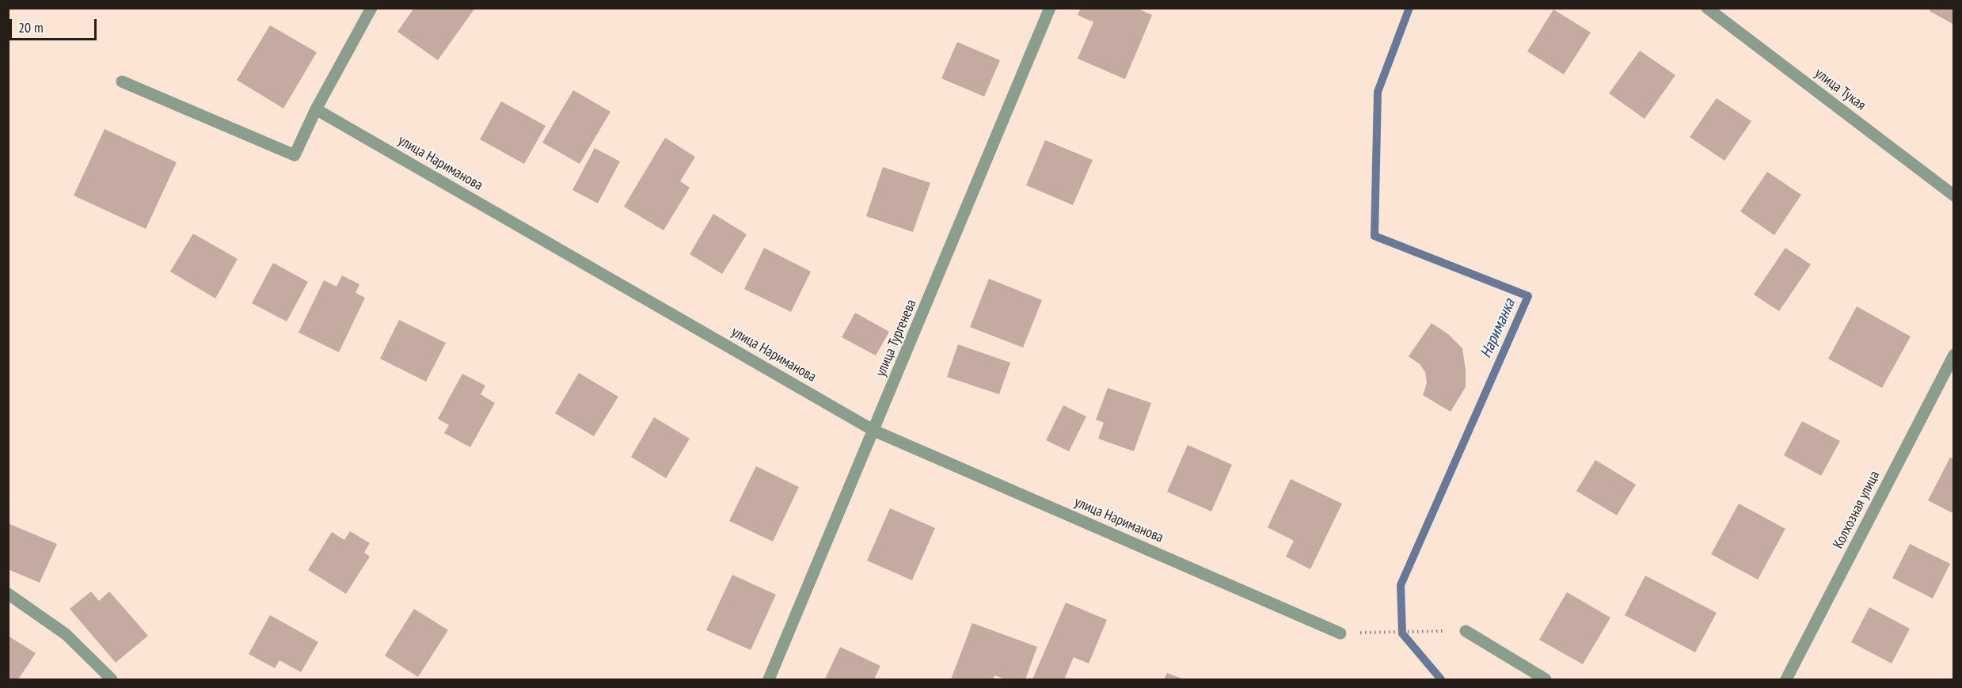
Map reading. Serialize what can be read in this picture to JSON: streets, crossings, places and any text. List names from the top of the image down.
{
  "streets": {
    "street": [
      "улица Тукая",
      "улица Нариманова",
      "улица Тургенева",
      "Колхозная улица"
    ]
  },
  "crossings": [
    ["улица Нариманова", "улица Тургенева"]
  ],
  "water": ["Нариманка"],
  "scale_bar": "20 m"
}
